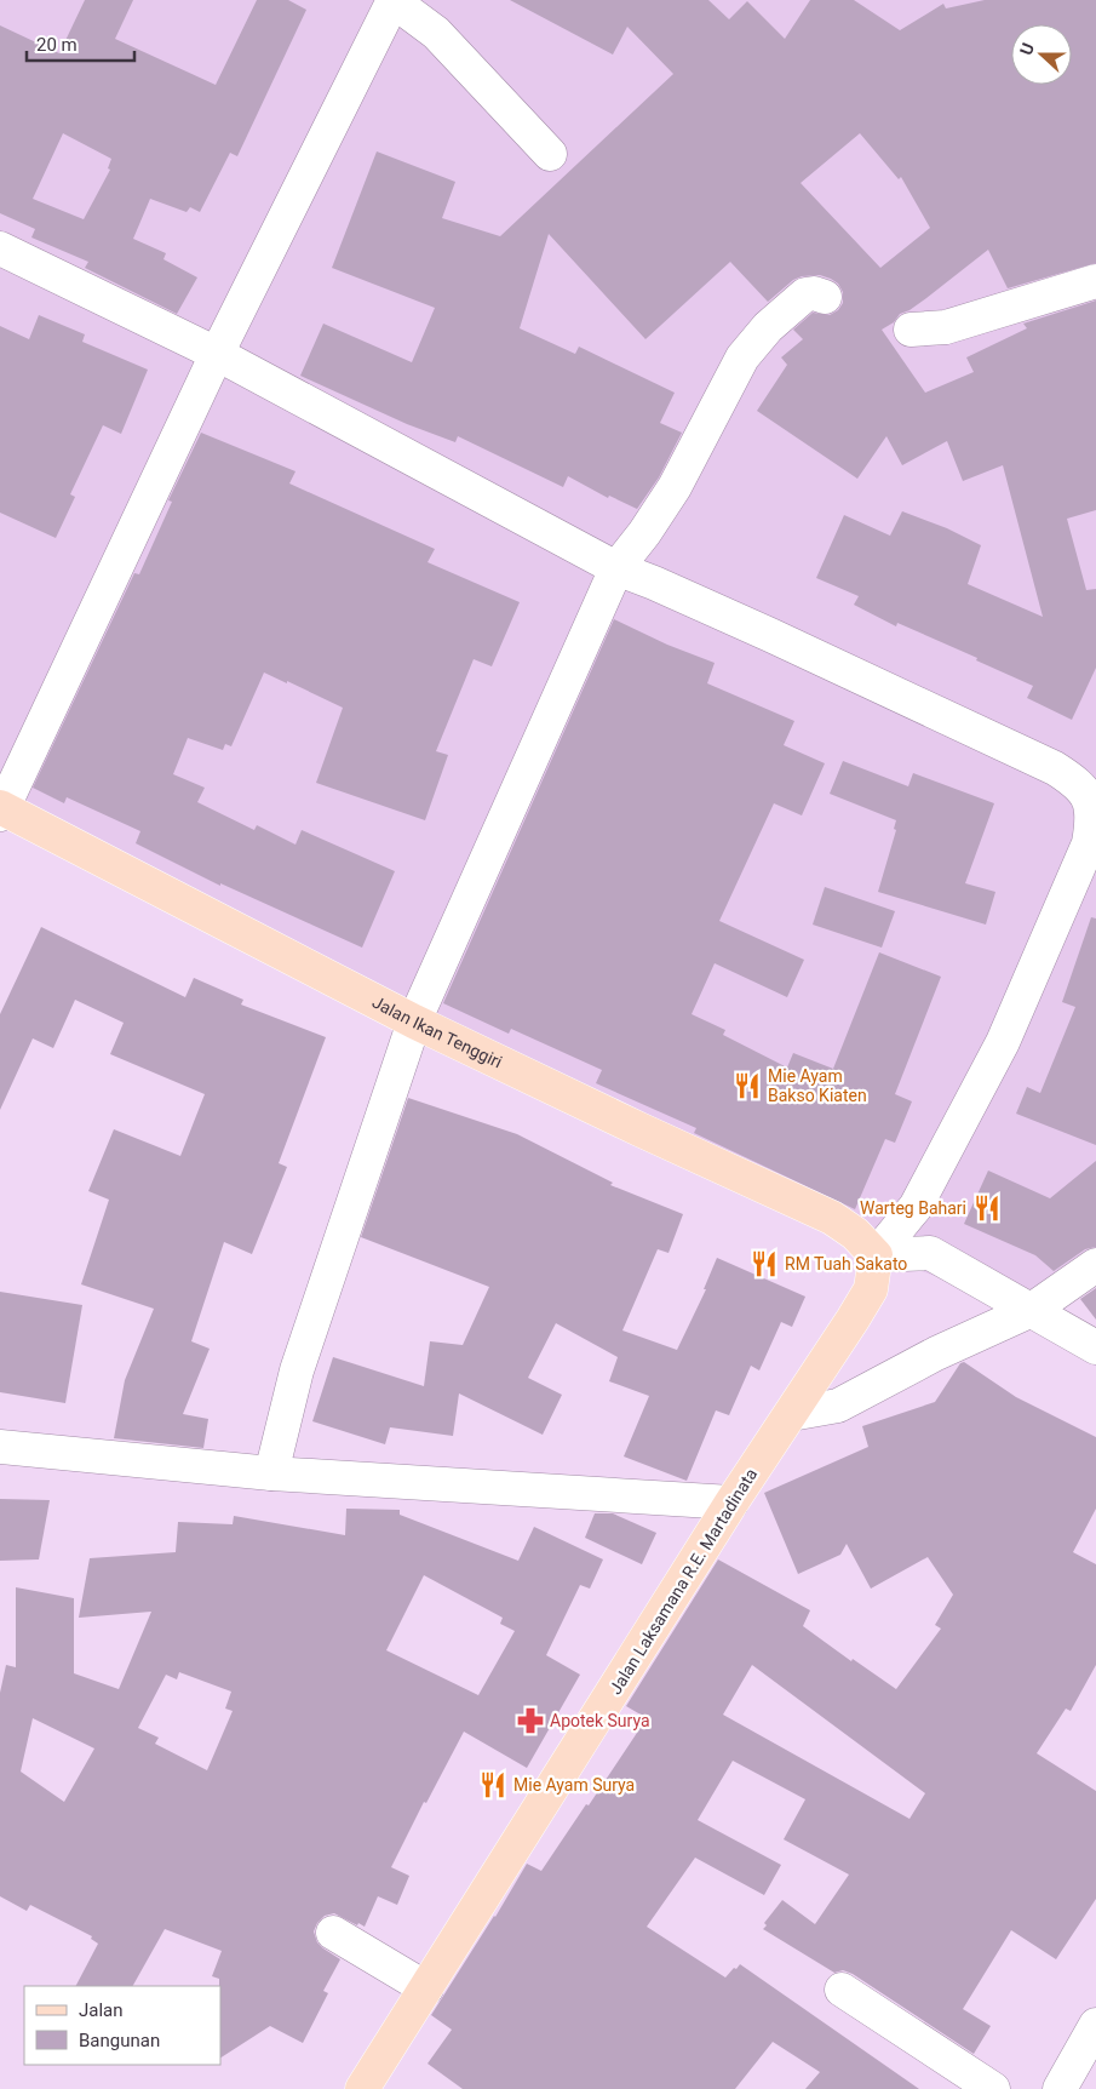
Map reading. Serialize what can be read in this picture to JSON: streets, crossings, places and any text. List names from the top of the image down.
{
  "streets": {
    "main road": ["Jalan Ikan Tenggiri", "Jalan Laksamana R.E. Martadinata"]
  },
  "crossings": [
    ["Jalan Ikan Tenggiri", "Jalan Laksamana R.E. Martadinata"]
  ],
  "places": {
    "restaurant": [
      "Mie Ayam Bakso Kiaten",
      "Warteg Bahari",
      "RM Tuah Sakato",
      "Mie Ayam Surya"
    ],
    "pharmacy": ["Apotek Surya"]
  },
  "legend": ["Jalan", "Bangunan"],
  "scale_bar": "20 m",
  "north": "left"
}
